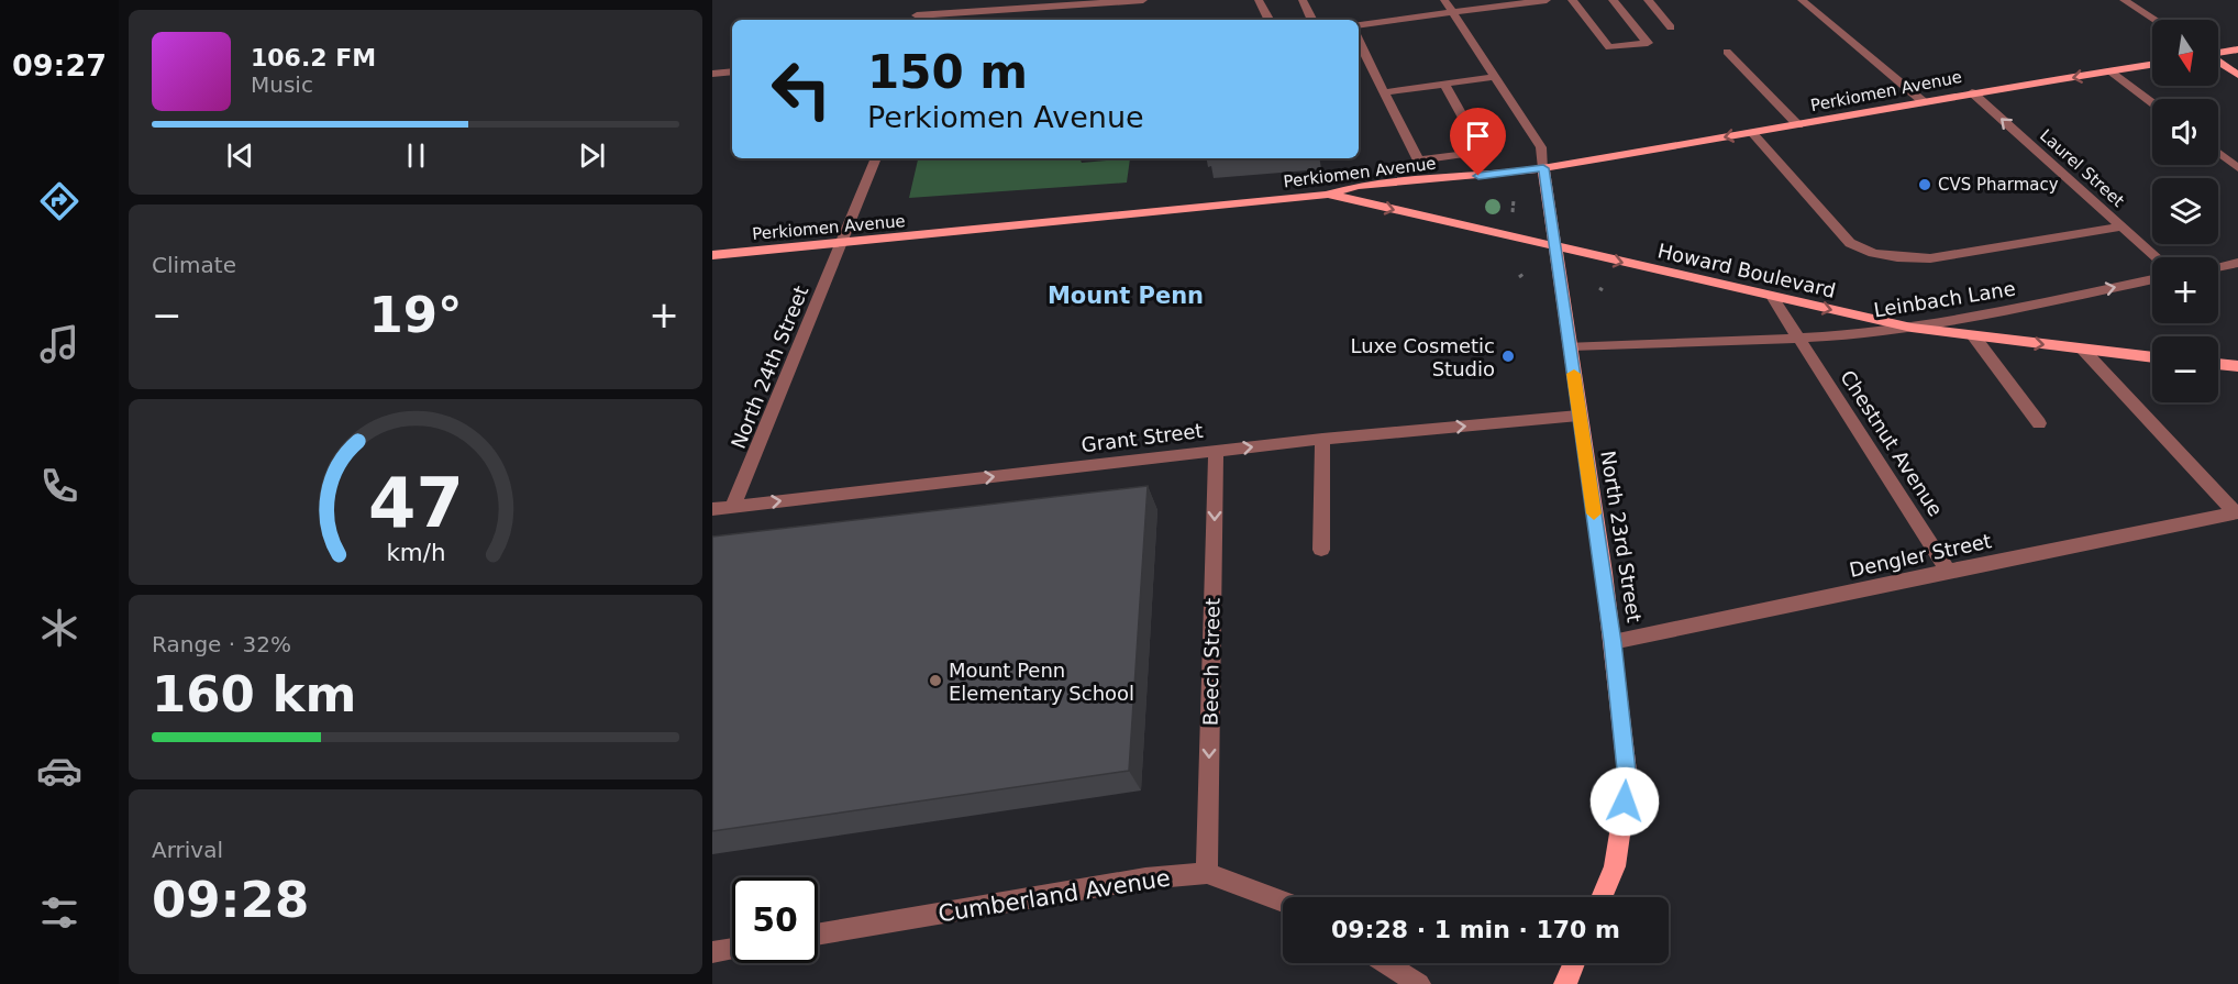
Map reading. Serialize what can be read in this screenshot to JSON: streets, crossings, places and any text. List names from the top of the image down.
{
  "streets": {
    "main road": ["Perkiomen Avenue", "Howard Boulevard", "North 23rd Street"],
    "street": [
      "Laurel Street",
      "Leinbach Lane",
      "North 24th Street",
      "Grant Street",
      "Chestnut Avenue",
      "Dengler Street",
      "Beech Street",
      "Cumberland Avenue"
    ]
  },
  "crossings": [
    ["Perkiomen Avenue", "Laurel Street"],
    ["Perkiomen Avenue", "Howard Boulevard"],
    ["Perkiomen Avenue", "North 24th Street"],
    ["Perkiomen Avenue", "North 23rd Street"],
    ["Howard Boulevard", "Leinbach Lane"],
    ["Howard Boulevard", "Chestnut Avenue"],
    ["Howard Boulevard", "North 23rd Street"],
    ["Leinbach Lane", "Chestnut Avenue"],
    ["Leinbach Lane", "North 23rd Street"],
    ["North 24th Street", "Grant Street"],
    ["Grant Street", "North 23rd Street"],
    ["Grant Street", "Beech Street"],
    ["Chestnut Avenue", "Dengler Street"],
    ["North 23rd Street", "Dengler Street"],
    ["Beech Street", "Cumberland Avenue"]
  ],
  "one_way": [
    "Laurel Street",
    "Howard Boulevard",
    "Leinbach Lane",
    "Grant Street",
    "Beech Street"
  ],
  "districts": ["Mount Penn"],
  "places": ["CVS Pharmacy", "Luxe Cosmetic Studio", "Mount Penn Elementary School"],
  "north": "bottom",
  "page": {
    "tabs": "09:27",
    "map_buttons": ["+", "−"],
    "turn": ["150 m", "Perkiomen Avenue"],
    "song": ["106.2 FM", "Music"],
    "tile": [
      "Climate",
      ["Range · 32%", "160 km"],
      ["Arrival", "09:28"]
    ],
    "heat": ["−", "19°", "+"],
    "limit": "50",
    "trip": "09:28 · 1 min · 170 m",
    "gauge": ["47", "km/h"]
  }
}
